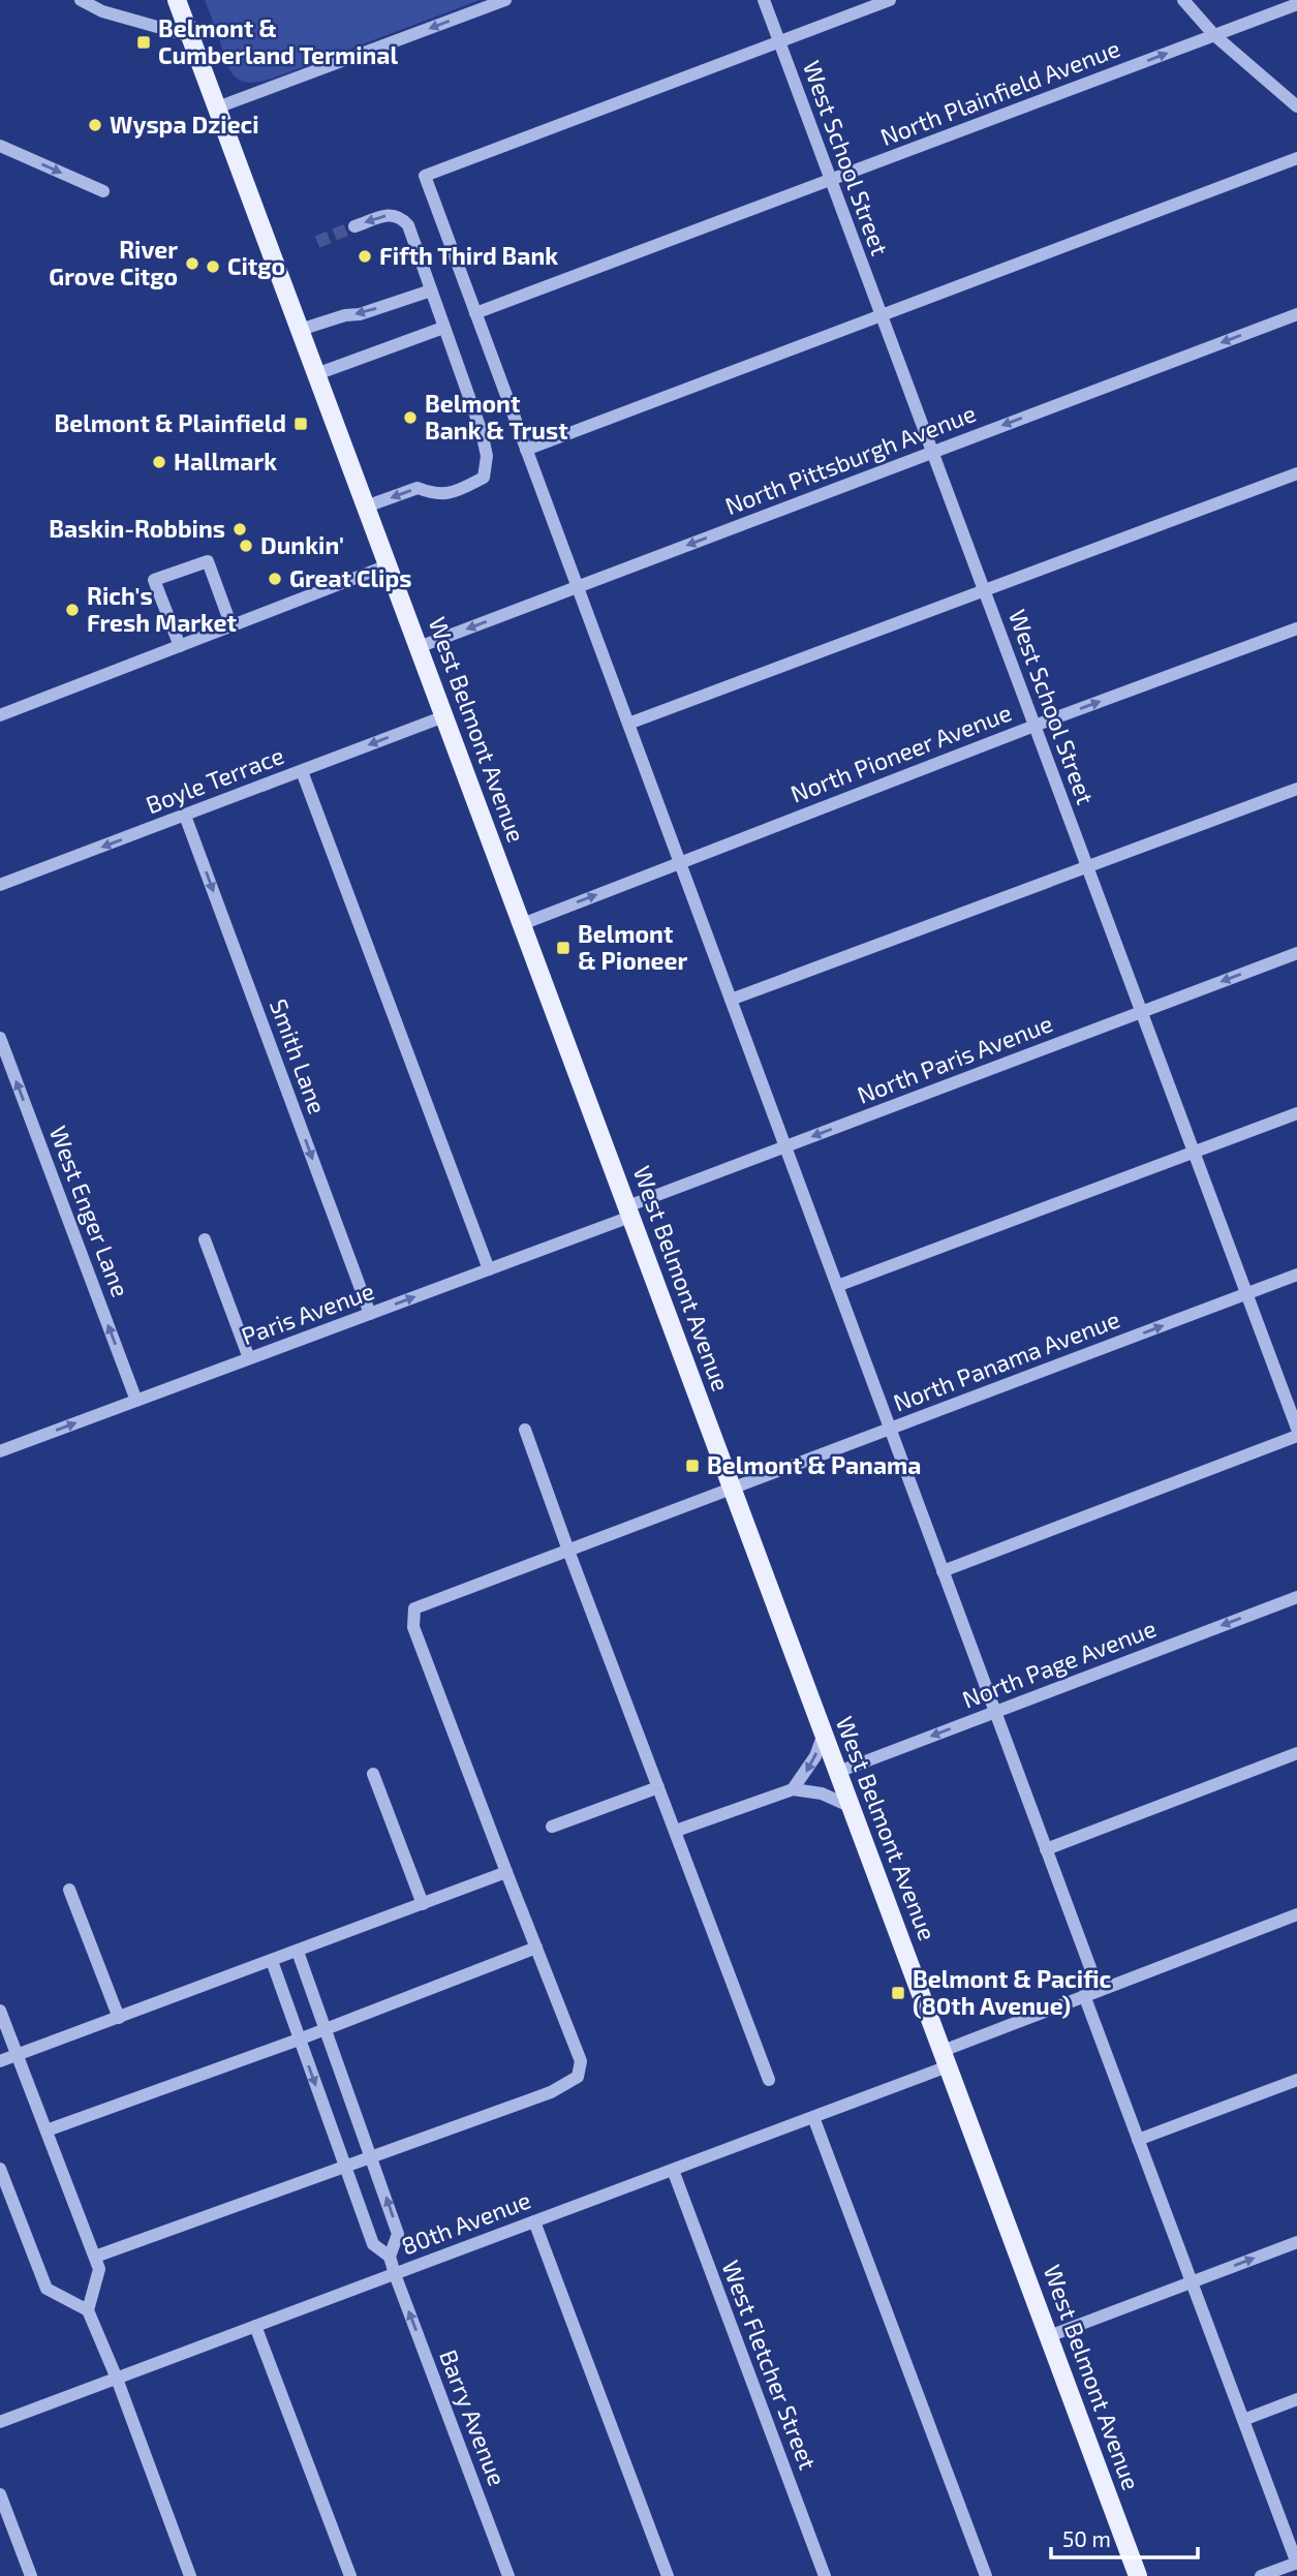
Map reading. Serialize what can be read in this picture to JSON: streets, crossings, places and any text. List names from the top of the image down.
{
  "streets": {
    "main road": ["West Belmont Avenue"],
    "street": [
      "North Plainfield Avenue",
      "West School Street",
      "North Pittsburgh Avenue",
      "North Pioneer Avenue",
      "Boyle Terrace",
      "Smith Lane",
      "North Paris Avenue",
      "West Enger Lane",
      "Paris Avenue",
      "North Panama Avenue",
      "North Page Avenue",
      "80th Avenue",
      "West Fletcher Street",
      "Barry Avenue"
    ]
  },
  "crossings": [
    ["North Plainfield Avenue", "West School Street"],
    ["West School Street", "North Pittsburgh Avenue"],
    ["West School Street", "North Pioneer Avenue"],
    ["West School Street", "North Paris Avenue"],
    ["West School Street", "North Panama Avenue"],
    ["North Pittsburgh Avenue", "West Belmont Avenue"],
    ["West Belmont Avenue", "North Pioneer Avenue"],
    ["West Belmont Avenue", "Boyle Terrace"],
    ["West Belmont Avenue", "North Paris Avenue"],
    ["West Belmont Avenue", "Paris Avenue"],
    ["West Belmont Avenue", "North Panama Avenue"],
    ["West Belmont Avenue", "North Page Avenue"],
    ["West Belmont Avenue", "80th Avenue"],
    ["Boyle Terrace", "Smith Lane"],
    ["Smith Lane", "Paris Avenue"],
    ["North Paris Avenue", "Paris Avenue"],
    ["West Enger Lane", "Paris Avenue"],
    ["80th Avenue", "West Fletcher Street"],
    ["80th Avenue", "Barry Avenue"]
  ],
  "one_way": [
    "North Plainfield Avenue",
    "North Pittsburgh Avenue",
    "North Pioneer Avenue",
    "Boyle Terrace",
    "Smith Lane",
    "North Paris Avenue",
    "West Enger Lane",
    "Paris Avenue",
    "North Page Avenue",
    "Barry Avenue"
  ],
  "places": {
    "transit": [
      "Belmont & Cumberland Terminal",
      "Belmont & Plainfield",
      "Belmont & Pioneer",
      "Belmont & Panama",
      "Belmont & Pacific (80th Avenue)"
    ],
    "other": [
      "Wyspa Dzieci",
      "Fifth Third Bank",
      "River Grove Citgo",
      "Citgo",
      "Belmont Bank & Trust",
      "Hallmark",
      "Baskin-Robbins",
      "Dunkin'",
      "Great Clips",
      "Rich's Fresh Market"
    ]
  },
  "scale_bar": "50 m"
}
